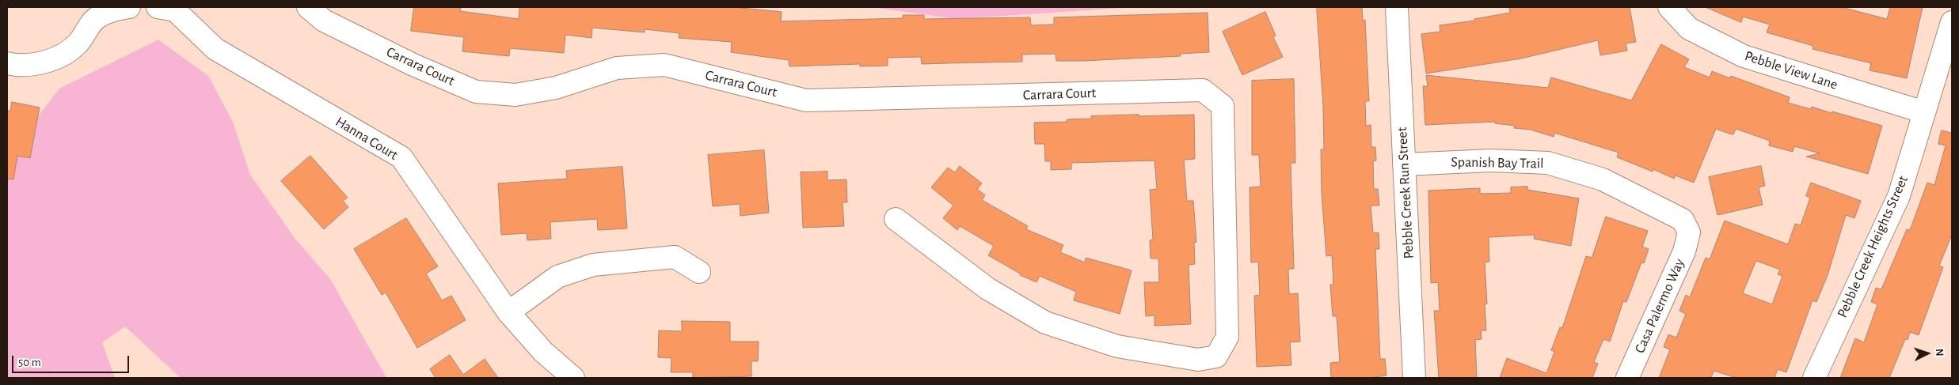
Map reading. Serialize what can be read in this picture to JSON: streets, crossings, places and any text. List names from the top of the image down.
{
  "streets": {
    "street": [
      "Carrara Court",
      "Pebble View Lane",
      "Hanna Court",
      "Spanish Bay Trail",
      "Pebble Creek Run Street",
      "Pebble Creek Heights Street",
      "Casa Palermo Way"
    ]
  },
  "crossings": [
    ["Pebble View Lane", "Pebble Creek Heights Street"],
    ["Spanish Bay Trail", "Pebble Creek Run Street"],
    ["Spanish Bay Trail", "Casa Palermo Way"]
  ],
  "scale_bar": "50 m",
  "north": "right"
}
